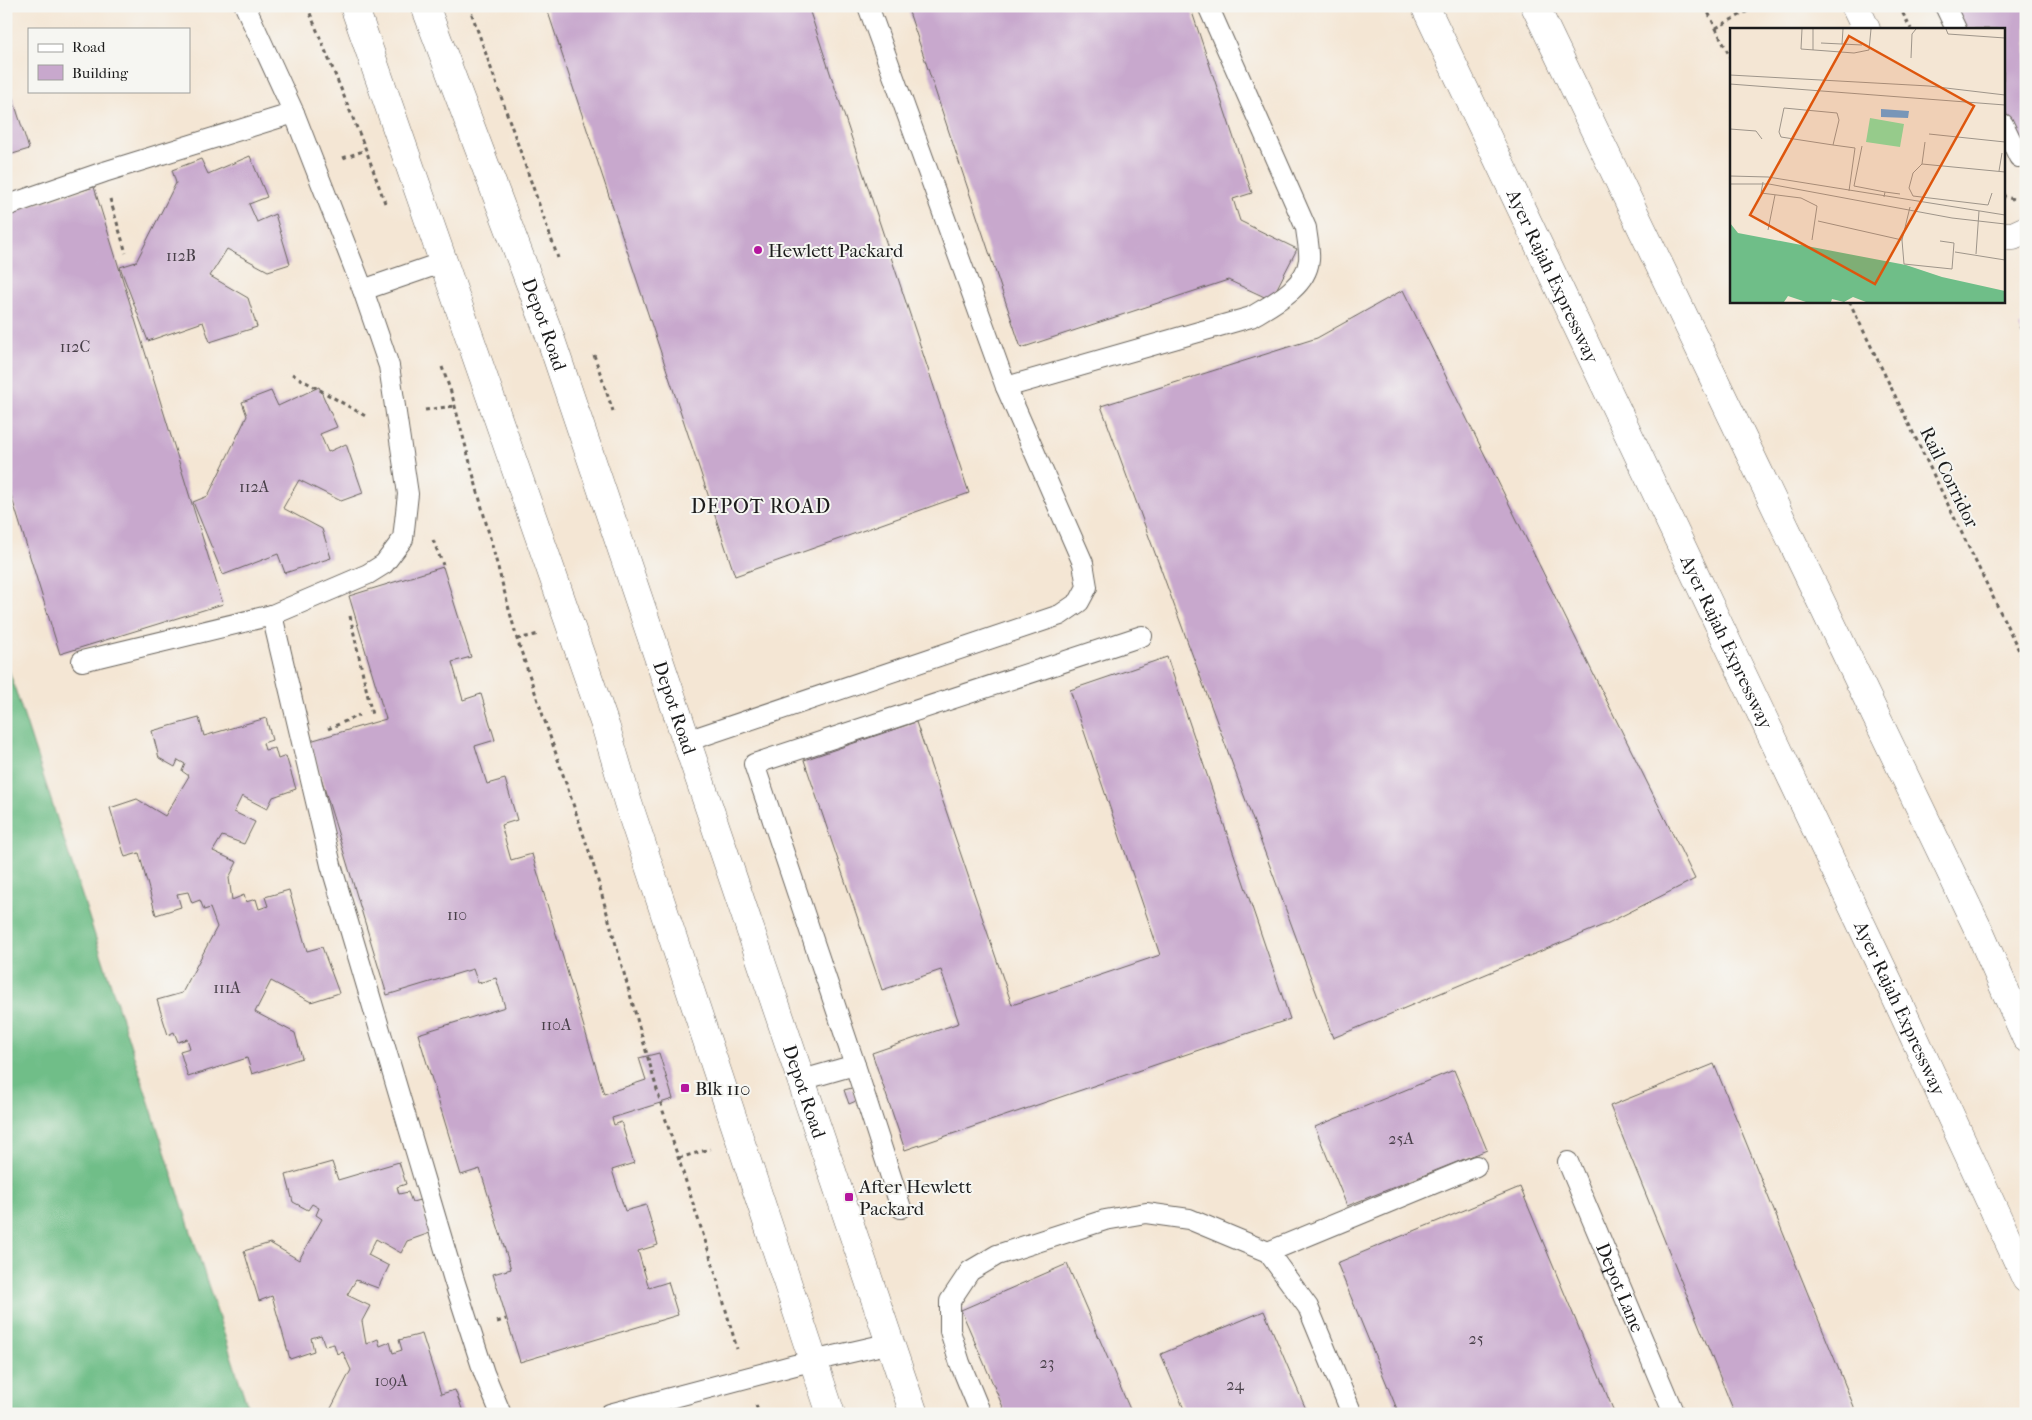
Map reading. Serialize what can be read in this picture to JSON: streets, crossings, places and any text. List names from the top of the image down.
{
  "streets": {
    "main road": ["Ayer Rajah Expressway", "Depot Road"],
    "lane": ["Depot Lane"],
    "path": ["Rail Corridor"]
  },
  "districts": ["DEPOT ROAD"],
  "places": {
    "other": ["Hewlett Packard"],
    "transit": ["Blk 110", "After Hewlett Packard"]
  },
  "house_numbers": [
    "112B",
    "112C",
    "112A",
    "110",
    "111A",
    "110A",
    "25A",
    "25",
    "23",
    "109A",
    "24"
  ],
  "legend": ["Road", "Building"]
}
